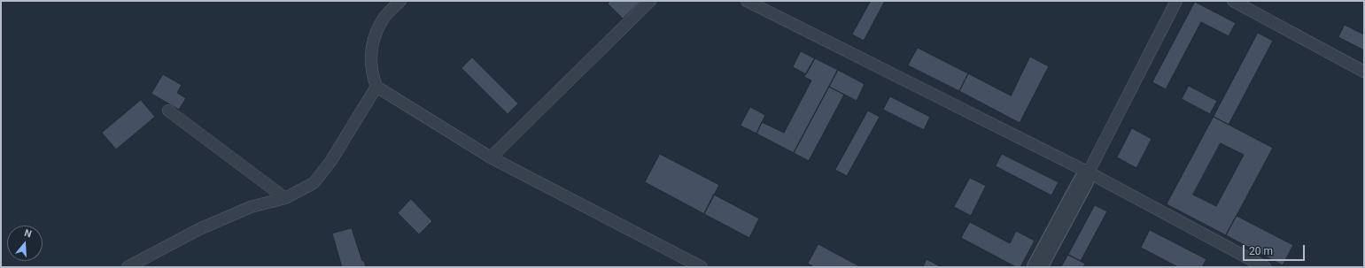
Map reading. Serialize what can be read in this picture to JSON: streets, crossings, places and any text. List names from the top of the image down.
{
  "scale_bar": "20 m",
  "north": "top"
}
